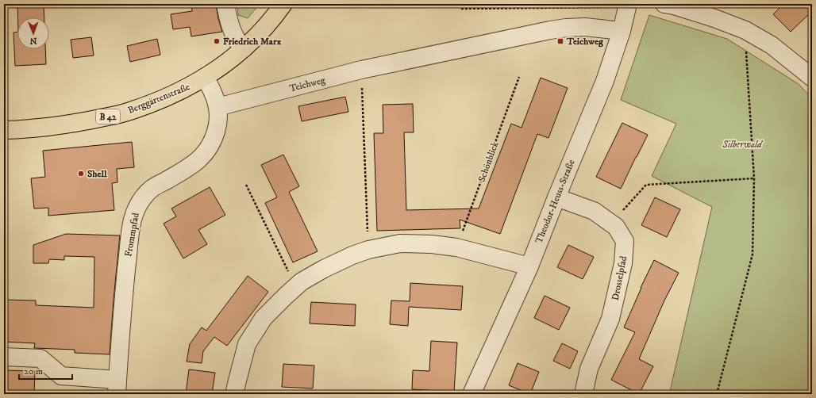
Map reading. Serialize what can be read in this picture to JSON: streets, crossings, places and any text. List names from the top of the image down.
{
  "streets": {
    "main road": ["Berggärtenstraße", "B 42"],
    "street": [
      "Teichweg",
      "Theodor-Heuss-Straße",
      "Frommpfad",
      "Drosselpfad"
    ],
    "path": ["Schönblick"]
  },
  "crossings": [
    ["Teichweg", "Theodor-Heuss-Straße"],
    ["Teichweg", "Frommpfad"],
    ["Berggärtenstraße", "Frommpfad"],
    ["Theodor-Heuss-Straße", "Drosselpfad"]
  ],
  "parks": ["Silberwald"],
  "places": {
    "other": ["Friedrich Marx", "Shell"],
    "transit": ["Teichweg"]
  },
  "scale_bar": "20 m",
  "north": "bottom"
}
